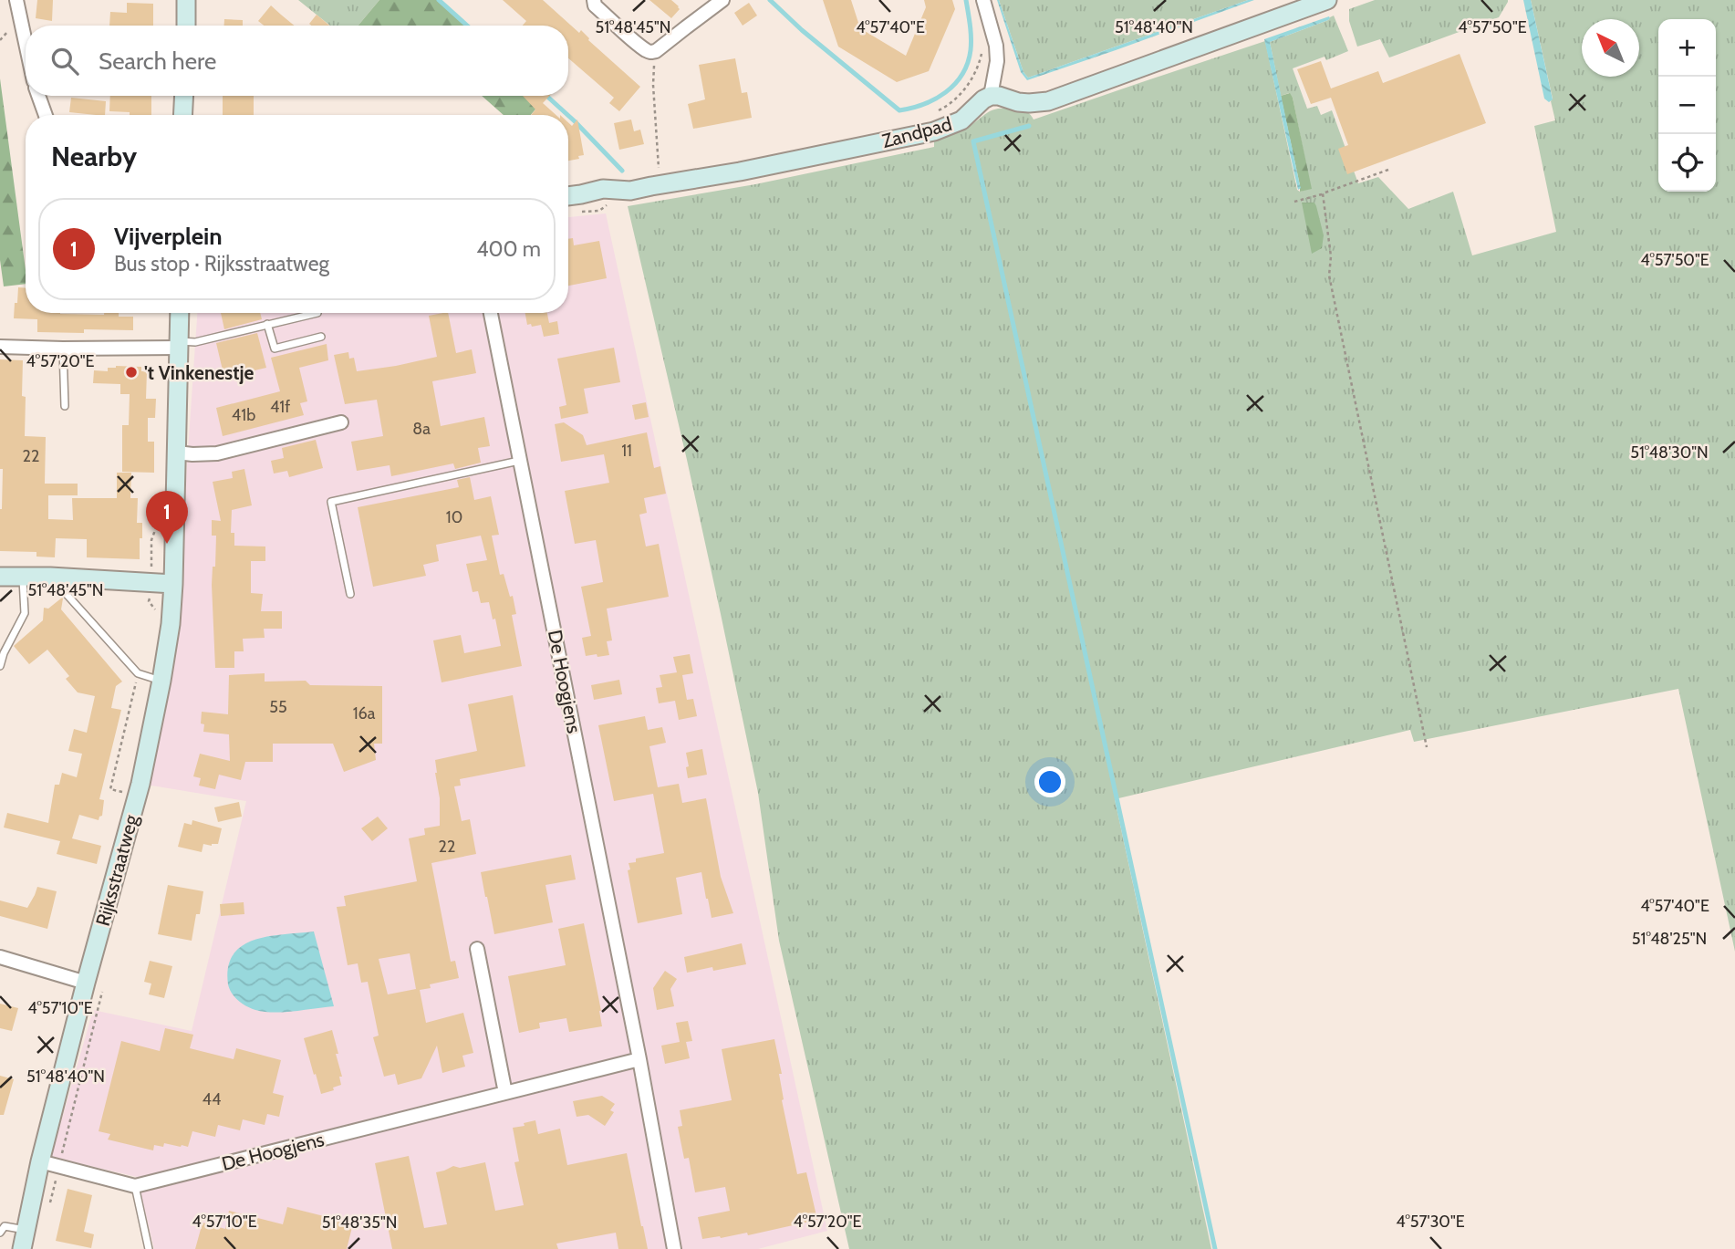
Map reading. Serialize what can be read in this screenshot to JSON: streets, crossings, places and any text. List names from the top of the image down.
{
  "streets": {
    "street": ["Zandpad", "De Hoogjens", "Rijksstraatweg"]
  },
  "crossings": [
    ["De Hoogjens", "Rijksstraatweg"]
  ],
  "places": ["'t Vinkenestje"],
  "house_numbers": [
    "41f",
    "41b",
    "8a",
    "11",
    "22",
    "10",
    "55",
    "16a",
    "22",
    "44"
  ],
  "north": "top left",
  "page": {
    "map_buttons": ["+", "−"],
    "search": "Search here",
    "heading": "Nearby",
    "list": [
      {
        "mark": "1",
        "name": "Vijverplein",
        "note": "Bus stop · Rijksstraatweg",
        "value": "400 m"
      }
    ],
    "pins": "1"
  },
  "coordinates": [
    "51°48'45\"N",
    "51°48'40\"N",
    "4°57'40\"E",
    "4°57'50\"E",
    "4°57'20\"E",
    "51°48'30\"N",
    "51°48'25\"N",
    "4°57'10\"E",
    "4°57'30\"E",
    "51°48'35\"N"
  ]
}
